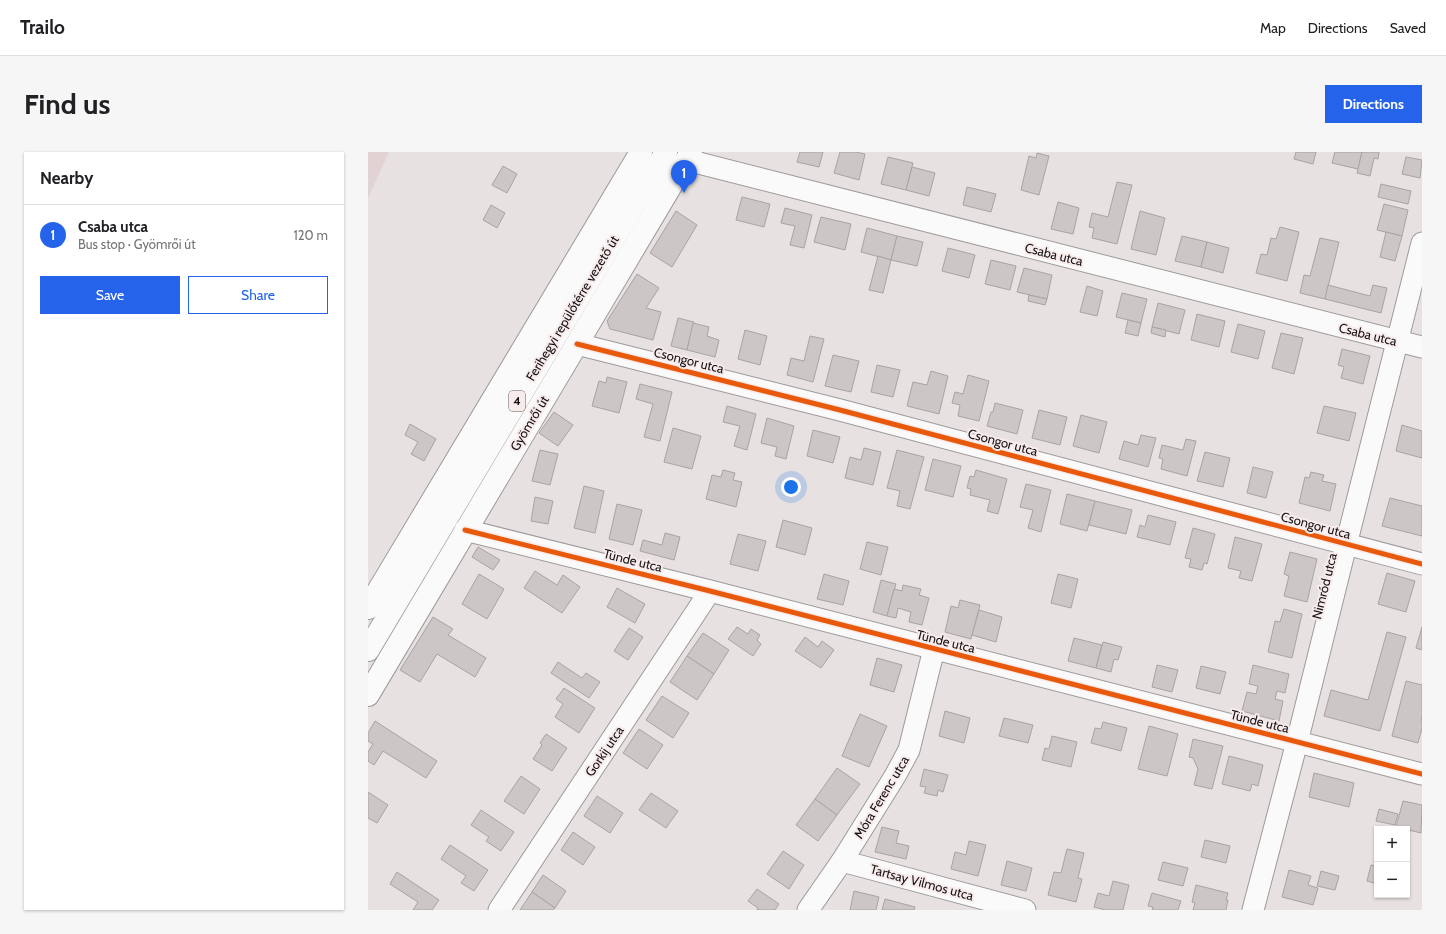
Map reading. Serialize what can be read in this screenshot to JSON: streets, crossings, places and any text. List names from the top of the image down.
{
  "streets": {
    "street": [
      "Csaba utca",
      "Ferihegyi repülőtérre vezető út",
      "Csongor utca",
      "4",
      "Gyömrői út",
      "Tünde utca",
      "Nimród utca",
      "Gorkij utca",
      "Móra Ferenc utca",
      "Tartsay Vilmos utca"
    ]
  },
  "crossings": [
    ["Csaba utca", "Gyömrői út"],
    ["Csaba utca", "Nimród utca"],
    ["Csongor utca", "Gyömrői út"],
    ["Csongor utca", "Nimród utca"],
    ["Gyömrői út", "Tünde utca"],
    ["Tünde utca", "Nimród utca"],
    ["Tünde utca", "Gorkij utca"],
    ["Tünde utca", "Móra Ferenc utca"],
    ["Móra Ferenc utca", "Tartsay Vilmos utca"]
  ],
  "page": {
    "header": "Trailo",
    "nav": ["Map", "Directions", "Saved"],
    "buttons": [
      "Directions",
      ["Save", "Share"]
    ],
    "title": "Find us",
    "heading": "Nearby",
    "pins": "1",
    "list": [
      {
        "mark": "1",
        "name": "Csaba utca",
        "note": "Bus stop · Gyömrői út",
        "value": "120 m"
      }
    ],
    "map_buttons": ["+", "−"]
  }
}
